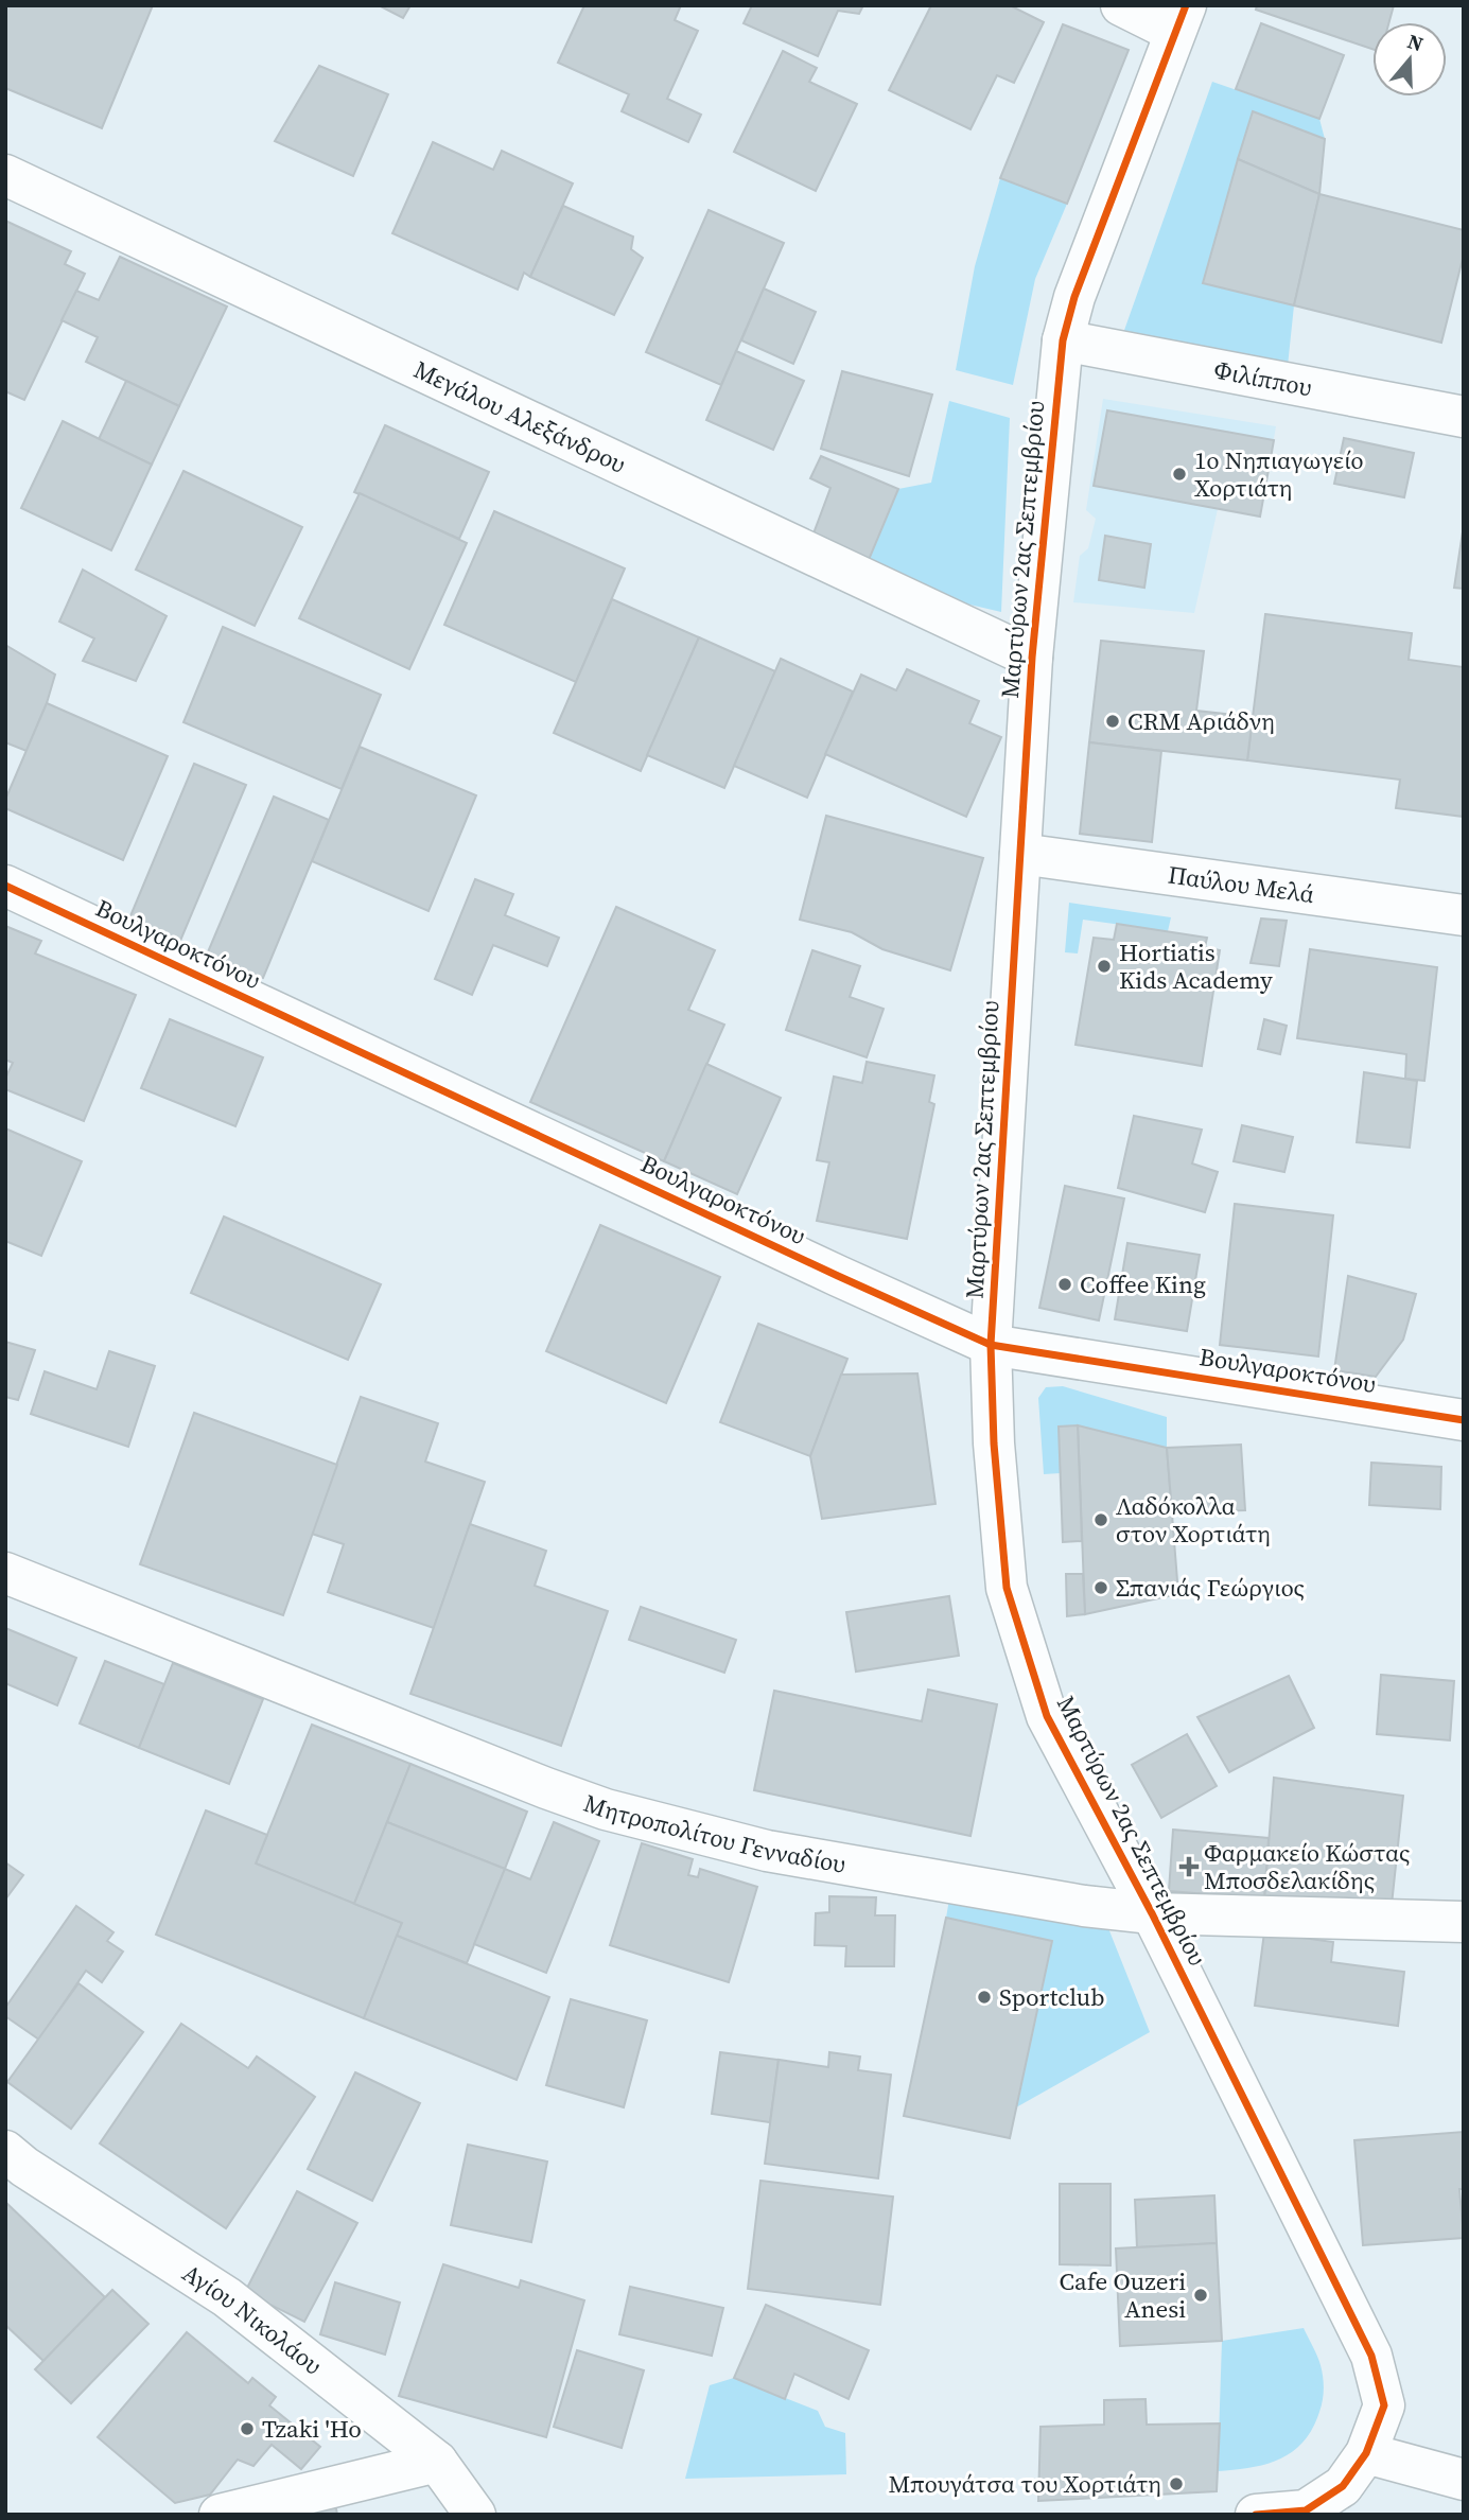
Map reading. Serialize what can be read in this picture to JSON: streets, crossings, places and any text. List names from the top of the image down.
{
  "streets": {
    "street": [
      "Φιλίππου",
      "Μεγάλου Αλεξάνδρου",
      "Μαρτύρων 2ας Σεπτεμβρίου",
      "Παύλου Μελά",
      "Βουλγαροκτόνου",
      "Μητροπολίτου Γενναδίου",
      "Αγίου Νικολάου"
    ]
  },
  "crossings": [
    ["Φιλίππου", "Μαρτύρων 2ας Σεπτεμβρίου"],
    ["Μεγάλου Αλεξάνδρου", "Μαρτύρων 2ας Σεπτεμβρίου"],
    ["Μαρτύρων 2ας Σεπτεμβρίου", "Παύλου Μελά"],
    ["Μαρτύρων 2ας Σεπτεμβρίου", "Βουλγαροκτόνου"],
    ["Μαρτύρων 2ας Σεπτεμβρίου", "Μητροπολίτου Γενναδίου"]
  ],
  "places": {
    "other": [
      "1ο Νηπιαγωγείο Χορτιάτη",
      "CRM Αριάδνη",
      "Hortiatis Kids Academy",
      "Coffee King",
      "Λαδόκολλα στον Χορτιάτη",
      "Σπανιάς Γεώργιος",
      "Sportclub",
      "Cafe Ouzeri Anesi",
      "Tzaki 'Ho",
      "Μπουγάτσα του Χορτιάτη"
    ],
    "health": ["Φαρμακείο Κώστας Μποσδελακίδης"]
  },
  "north": "top"
}
